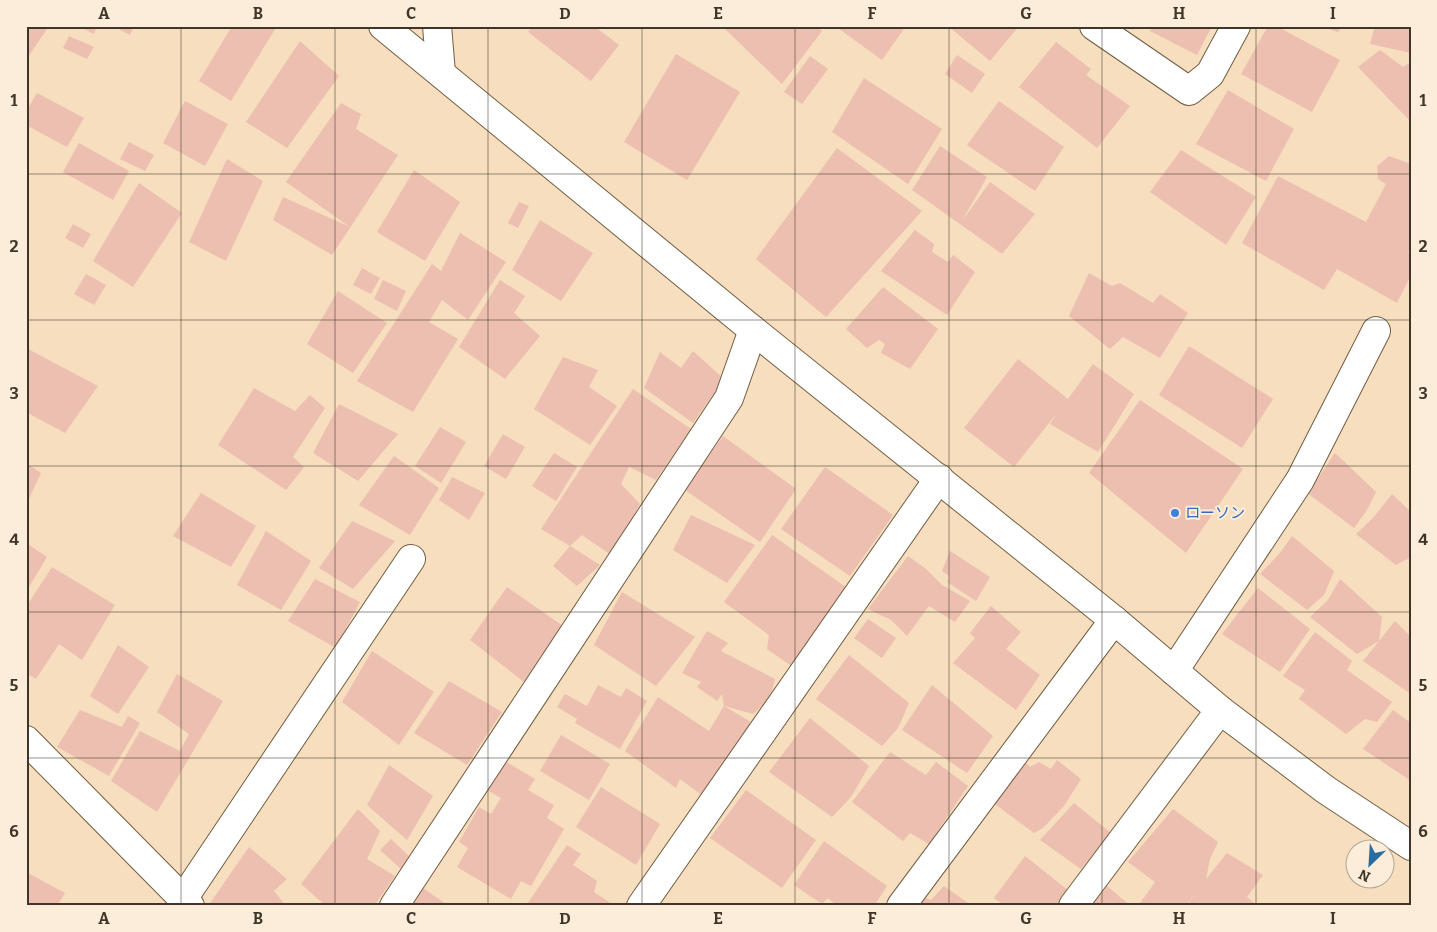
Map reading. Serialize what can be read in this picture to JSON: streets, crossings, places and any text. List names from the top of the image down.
{
  "places": ["ローソン"],
  "north": "bottom left",
  "grid": {
    "columns": [
      "A",
      "B",
      "C",
      "D",
      "E",
      "F",
      "G",
      "H",
      "I"
    ],
    "rows": [
      "1",
      "2",
      "3",
      "4",
      "5",
      "6"
    ]
  }
}
